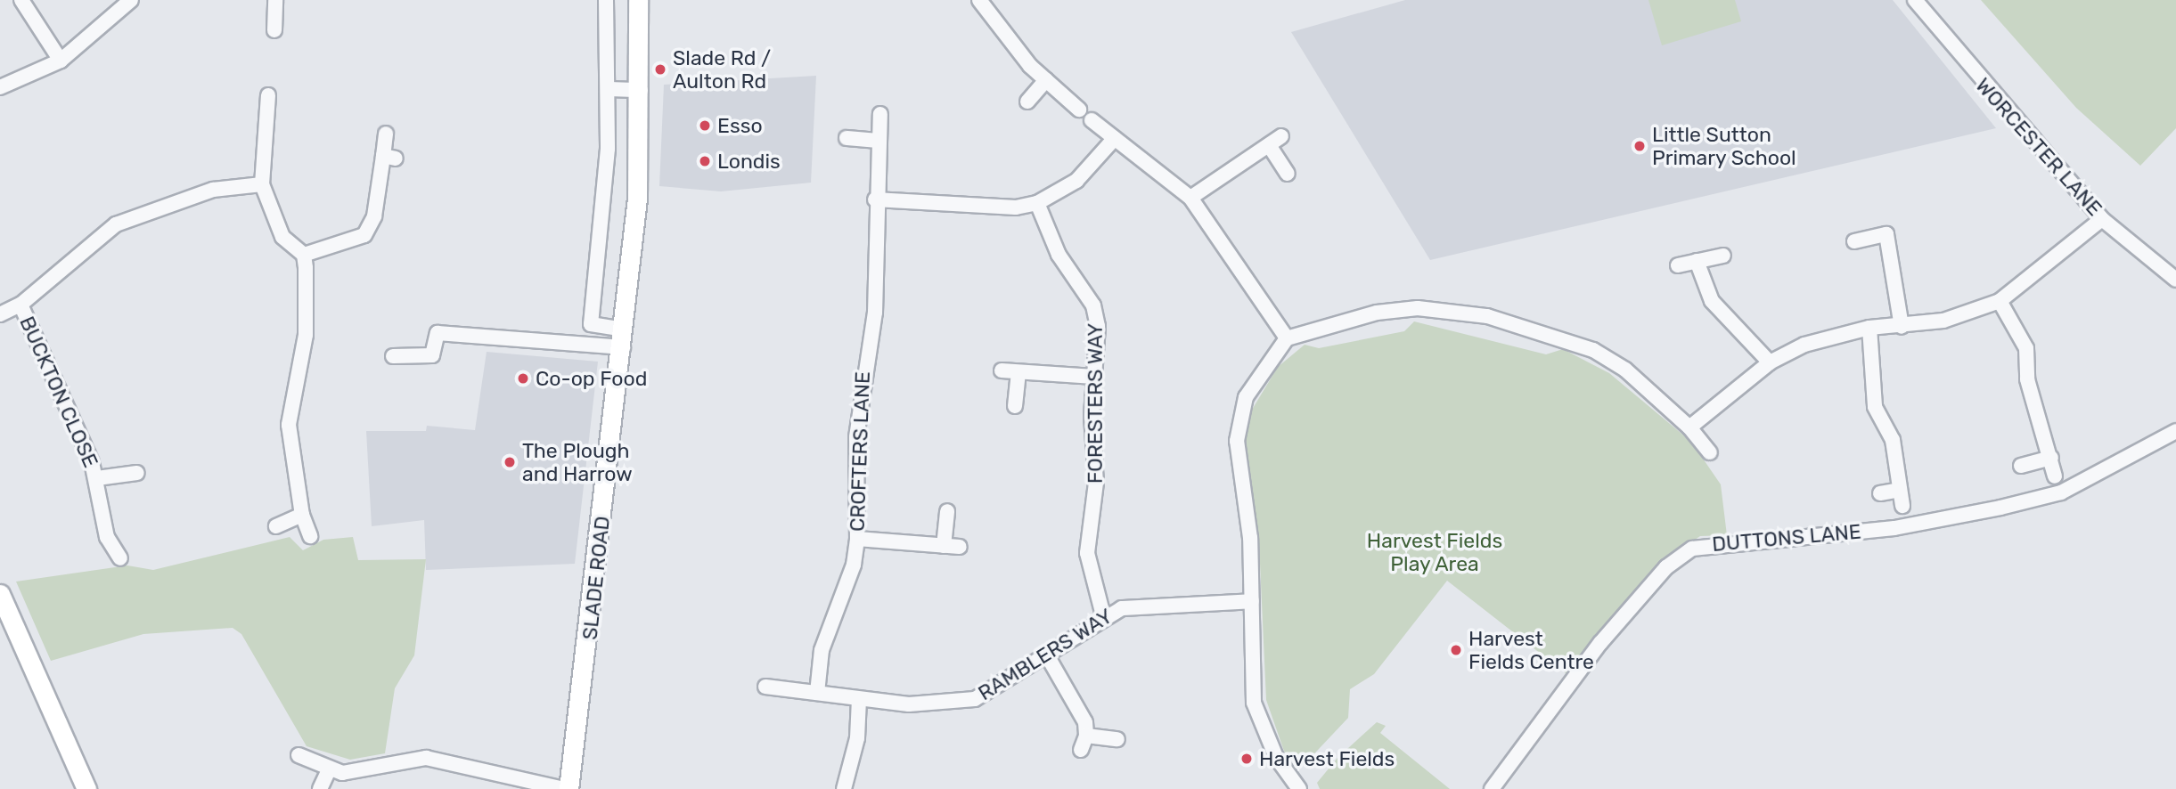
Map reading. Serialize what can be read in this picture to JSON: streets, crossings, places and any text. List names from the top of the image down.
{
  "streets": {
    "main road": ["SLADE ROAD"],
    "street": [
      "WORCESTER LANE",
      "BUCKTON CLOSE",
      "FORESTERS WAY",
      "CROFTERS LANE",
      "DUTTONS LANE",
      "RAMBLERS WAY"
    ]
  },
  "crossings": [
    ["FORESTERS WAY", "RAMBLERS WAY"],
    ["CROFTERS LANE", "RAMBLERS WAY"]
  ],
  "parks": ["Harvest Fields Play Area"],
  "places": [
    "Slade Rd / Aulton Rd",
    "Esso",
    "Little Sutton Primary School",
    "Londis",
    "Co-op Food",
    "The Plough and Harrow",
    "Harvest Fields Centre",
    "Harvest Fields"
  ]
}
